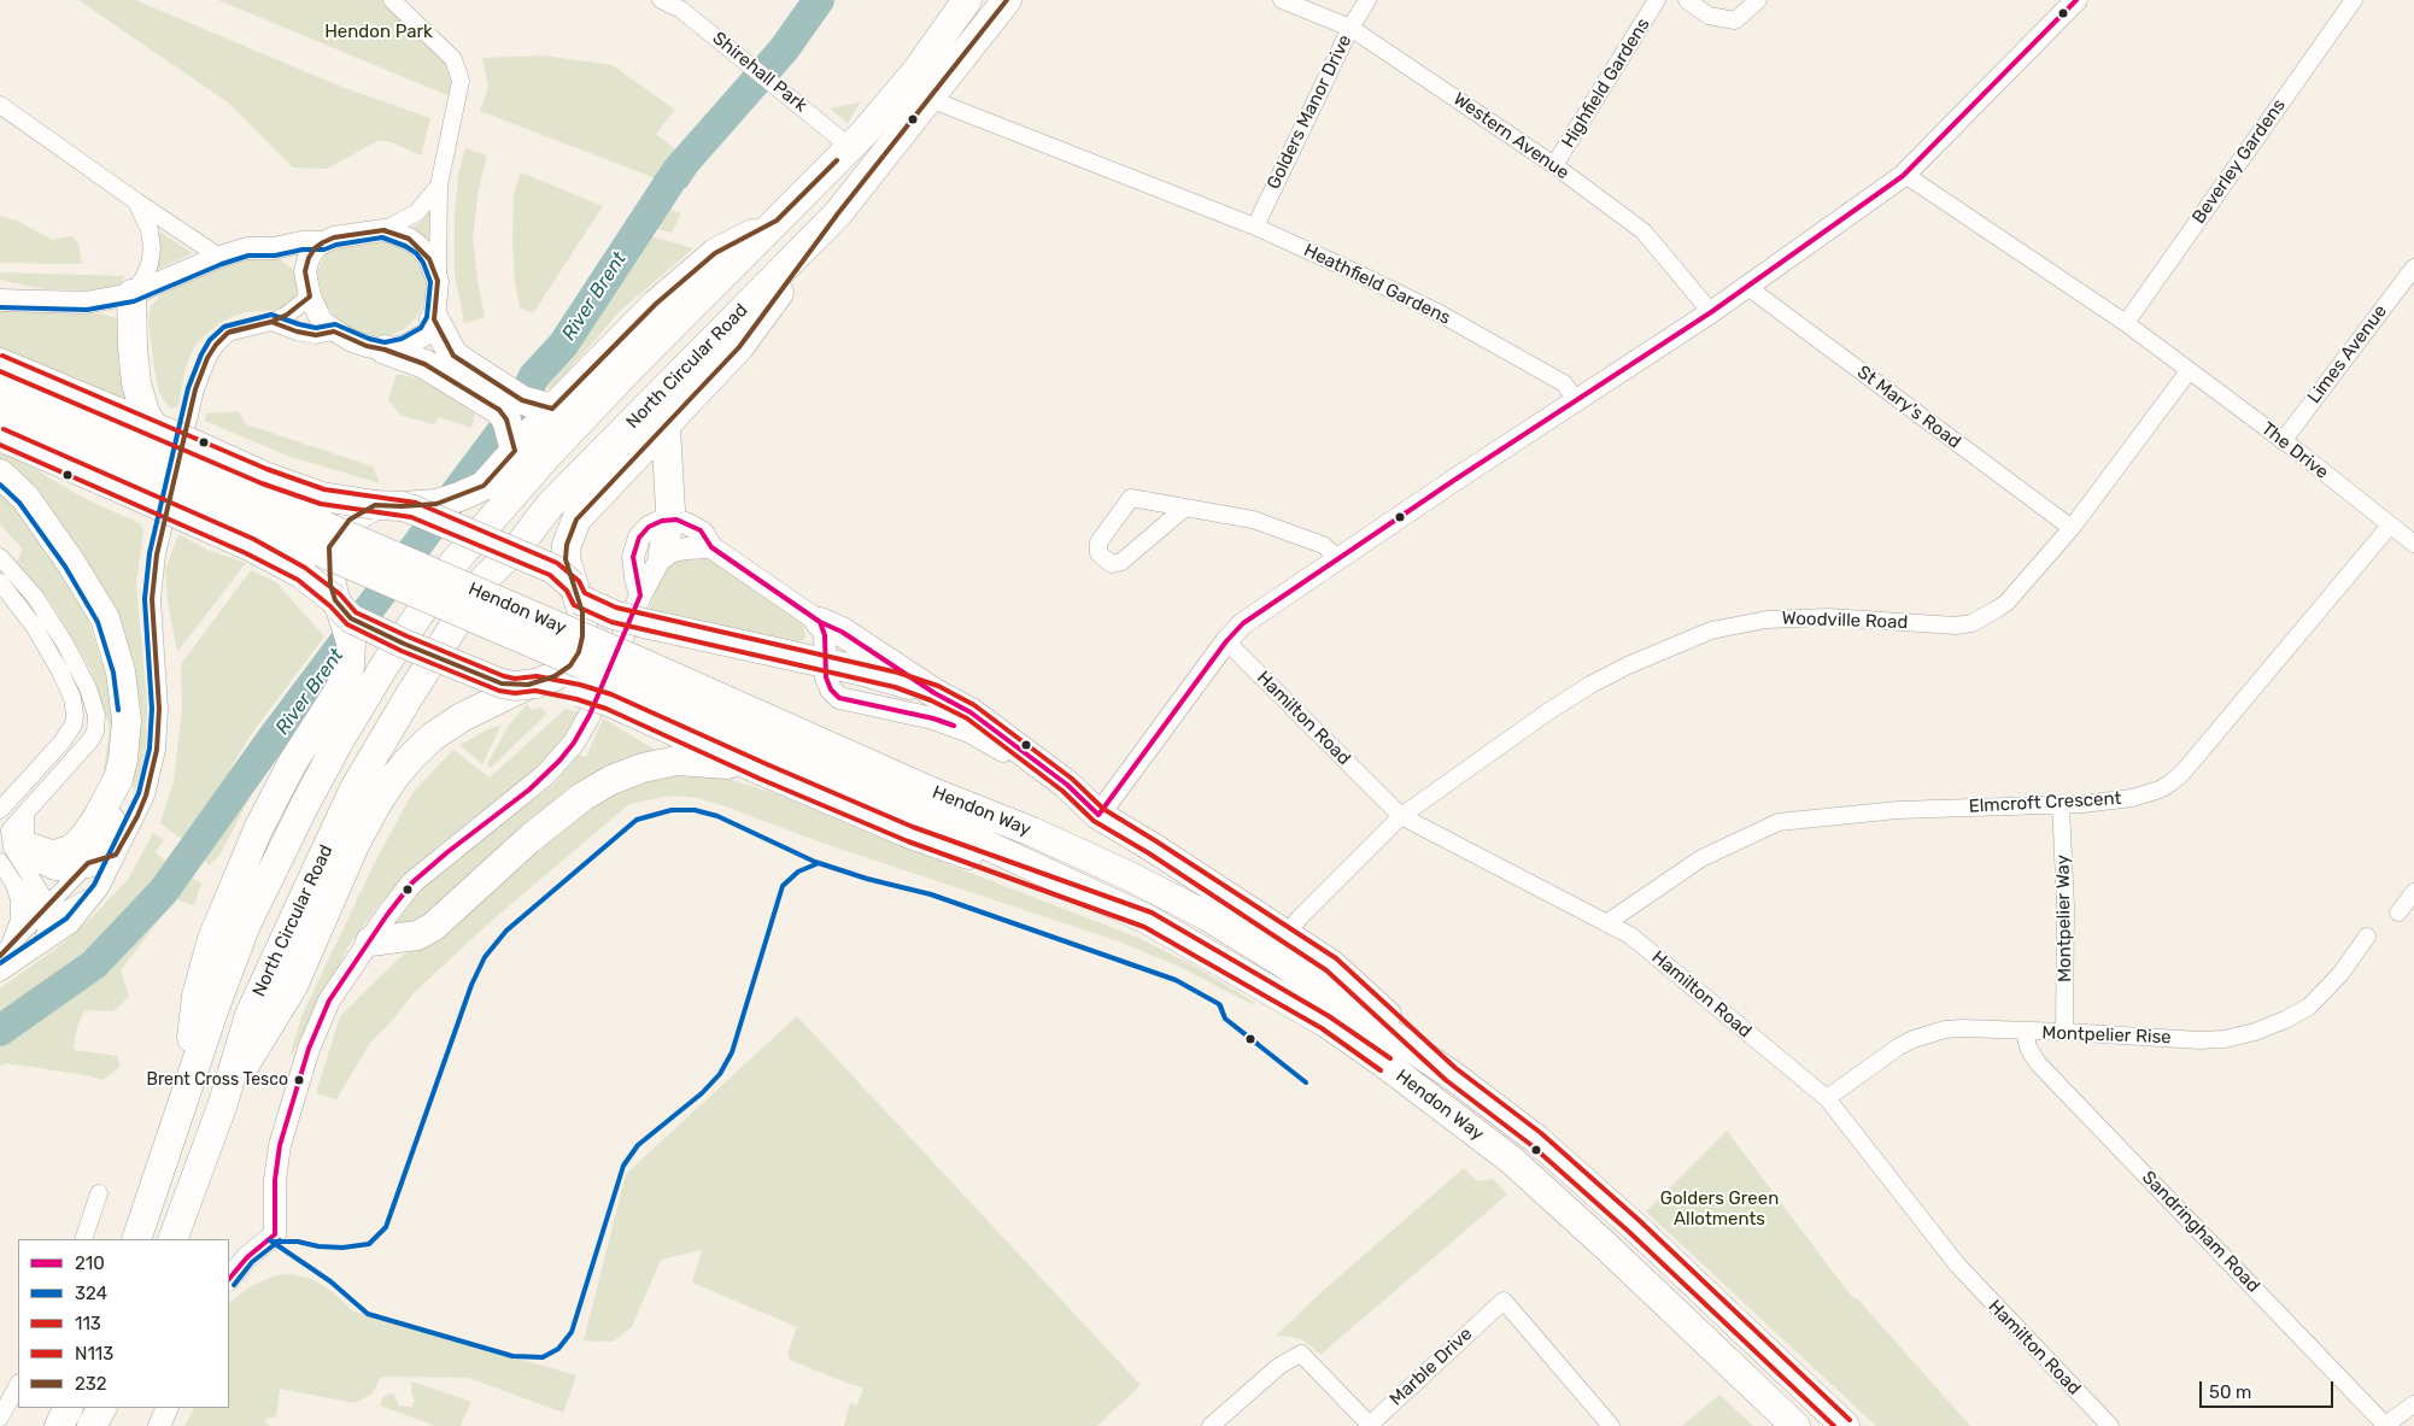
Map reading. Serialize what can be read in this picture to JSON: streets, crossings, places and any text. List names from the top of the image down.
{
  "streets": {
    "highway": ["North Circular Road", "Hendon Way"],
    "street": [
      "Shirehall Park",
      "Highfield Gardens",
      "Golders Manor Drive",
      "Western Avenue",
      "Beverley Gardens",
      "Heathfield Gardens",
      "Limes Avenue",
      "St Mary's Road",
      "The Drive",
      "Woodville Road",
      "Hamilton Road",
      "Elmcroft Crescent",
      "Montpelier Way",
      "Montpelier Rise",
      "Sandringham Road",
      "Marble Drive"
    ]
  },
  "crossings": [
    ["Highfield Gardens", "Western Avenue"],
    ["Golders Manor Drive", "Western Avenue"],
    ["Golders Manor Drive", "Heathfield Gardens"],
    ["Beverley Gardens", "The Drive"],
    ["Heathfield Gardens", "North Circular Road"],
    ["Limes Avenue", "The Drive"],
    ["St Mary's Road", "Woodville Road"],
    ["The Drive", "Woodville Road"],
    ["The Drive", "Elmcroft Crescent"],
    ["Woodville Road", "Hamilton Road"],
    ["Hamilton Road", "Elmcroft Crescent"],
    ["Hamilton Road", "Montpelier Rise"],
    ["Elmcroft Crescent", "Montpelier Way"],
    ["Montpelier Way", "Montpelier Rise"],
    ["Montpelier Rise", "Sandringham Road"]
  ],
  "water": ["River Brent"],
  "parks": ["Hendon Park", "Golders Green Allotments"],
  "places": ["Brent Cross Tesco"],
  "lines": [
    "transit line 210",
    "transit line 232",
    "transit line 324",
    "transit line N113",
    "transit line 113"
  ],
  "legend": [
    "210",
    "324",
    "113",
    "N113",
    "232"
  ],
  "scale_bar": "50 m"
}
